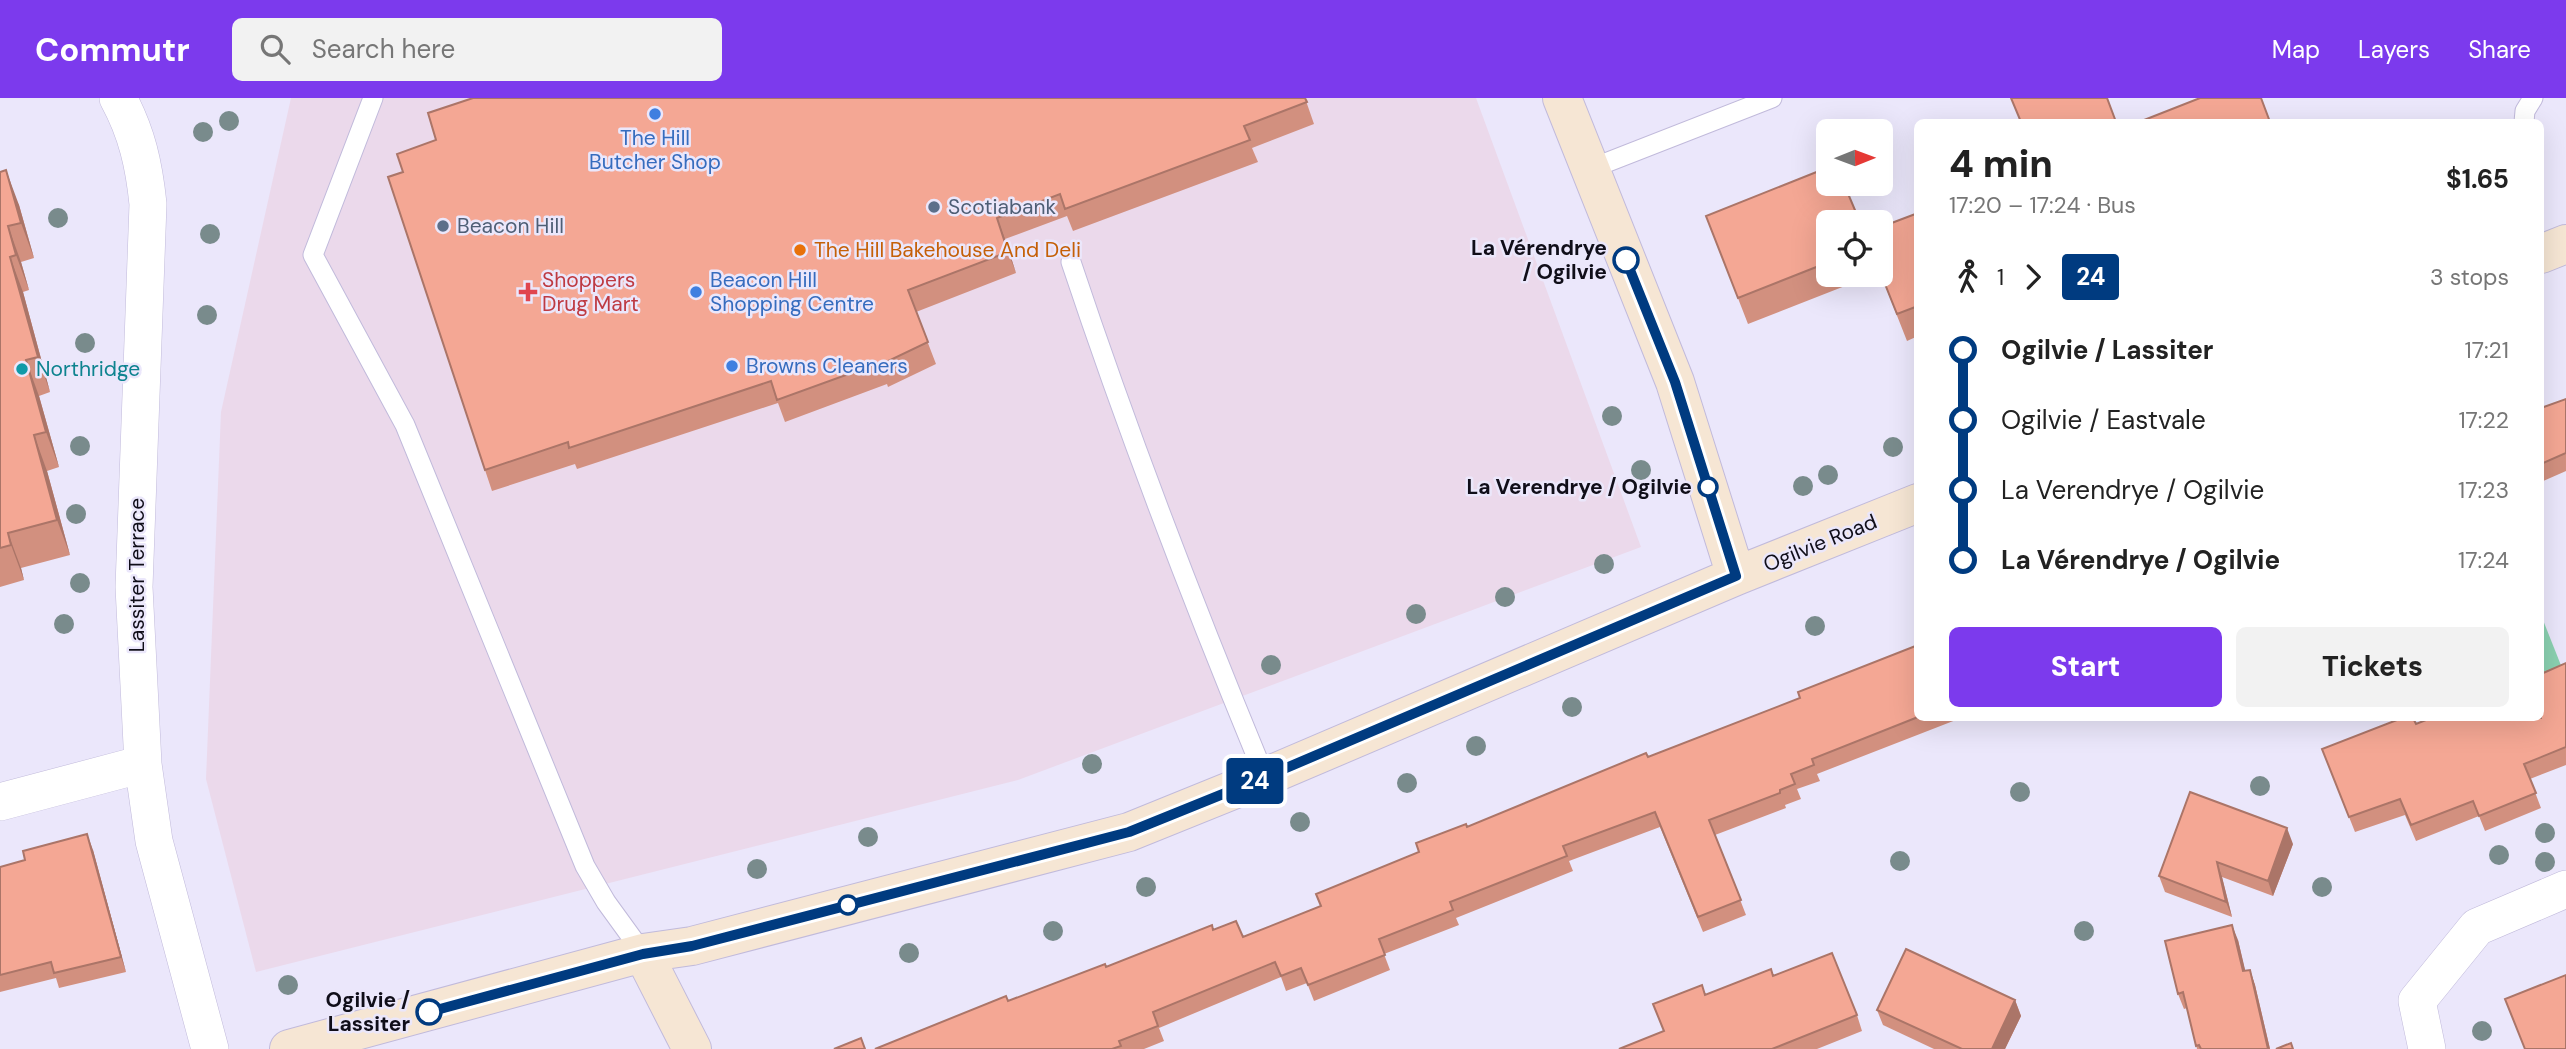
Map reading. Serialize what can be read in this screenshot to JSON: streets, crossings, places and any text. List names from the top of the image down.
{
  "streets": {
    "street": ["Ogilvie Road", "Lassiter Terrace"]
  },
  "places": {
    "other": [
      "The Hill Butcher Shop",
      "Scotiabank",
      "Beacon Hill",
      "The Hill Bakehouse And Deli",
      "La Vérendrye / Ogilvie",
      "Beacon Hill Shopping Centre",
      "Browns Cleaners",
      "Northridge",
      "La Verendrye / Ogilvie",
      "Ogilvie / Lassiter"
    ],
    "health": ["Shoppers Drug Mart"]
  },
  "lines": ["bus line 24"],
  "north": "right",
  "page": {
    "header": "Commutr",
    "search": "Search here",
    "nav": ["Map", "Layers", "Share"],
    "on_map": "24",
    "heading": ["4 min", "17:20 – 17:24 · Bus", "$1.65"],
    "legs": ["1", "24", "3 stops"],
    "list": [
      {
        "name": "Ogilvie / Lassiter",
        "value": "17:21"
      },
      {
        "name": "Ogilvie / Eastvale",
        "value": "17:22"
      },
      {
        "name": "La Verendrye / Ogilvie",
        "value": "17:23"
      },
      {
        "name": "La Vérendrye / Ogilvie",
        "value": "17:24"
      }
    ],
    "buttons": ["Start", "Tickets"]
  }
}
